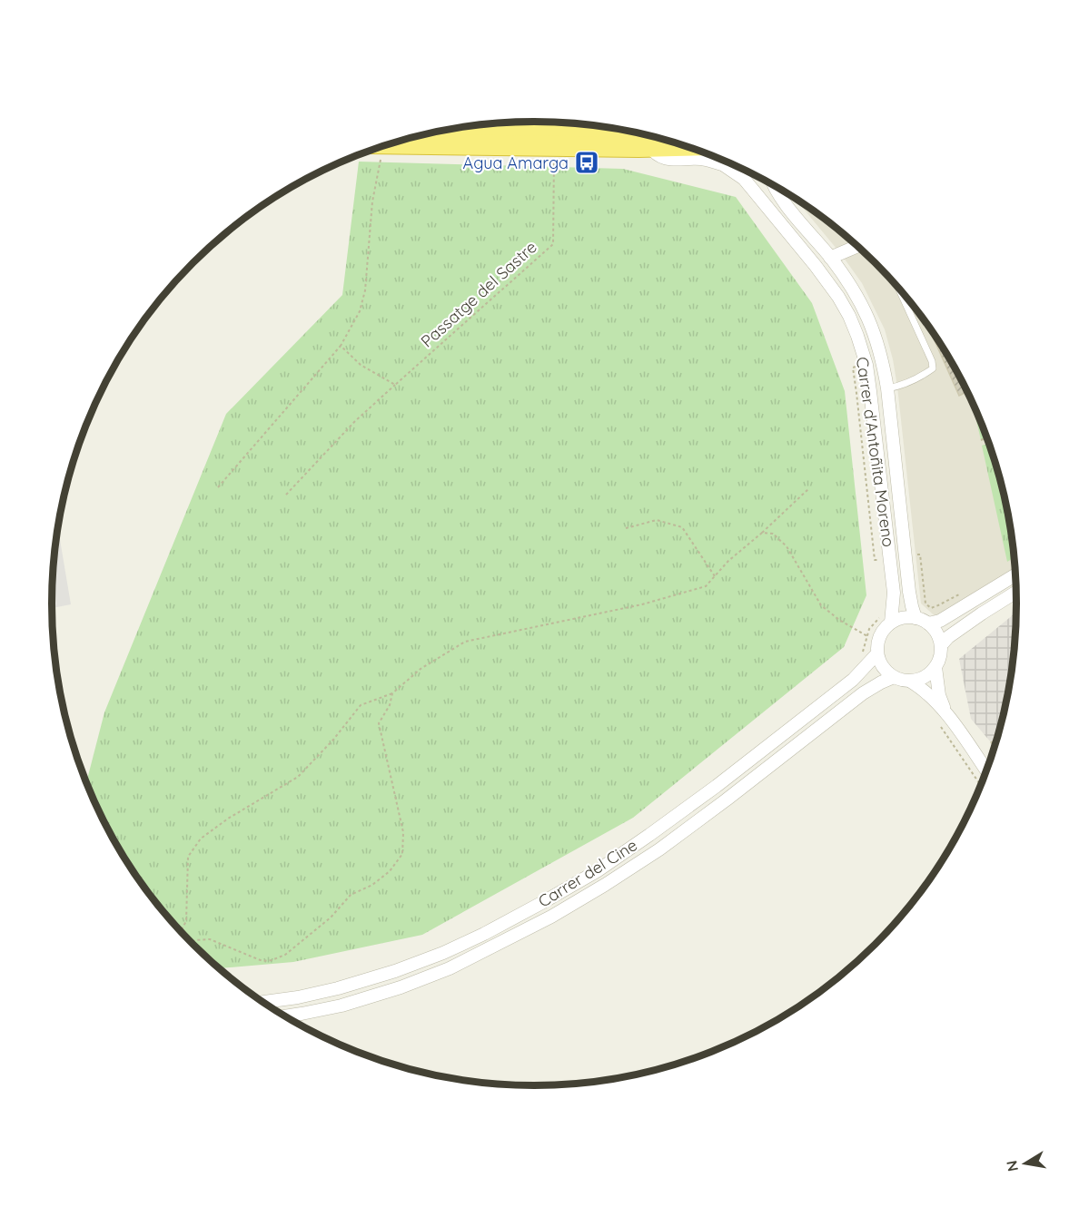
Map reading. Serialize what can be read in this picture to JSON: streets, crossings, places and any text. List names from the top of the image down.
{
  "streets": {
    "street": ["Carrer d'Antoñita Moreno", "Carrer del Cine"],
    "path": ["Passatge del Sastre"]
  },
  "crossings": [
    ["Carrer d'Antoñita Moreno", "Carrer del Cine"]
  ],
  "places": {
    "bus stop": ["Agua Amarga"]
  },
  "north": "left"
}
